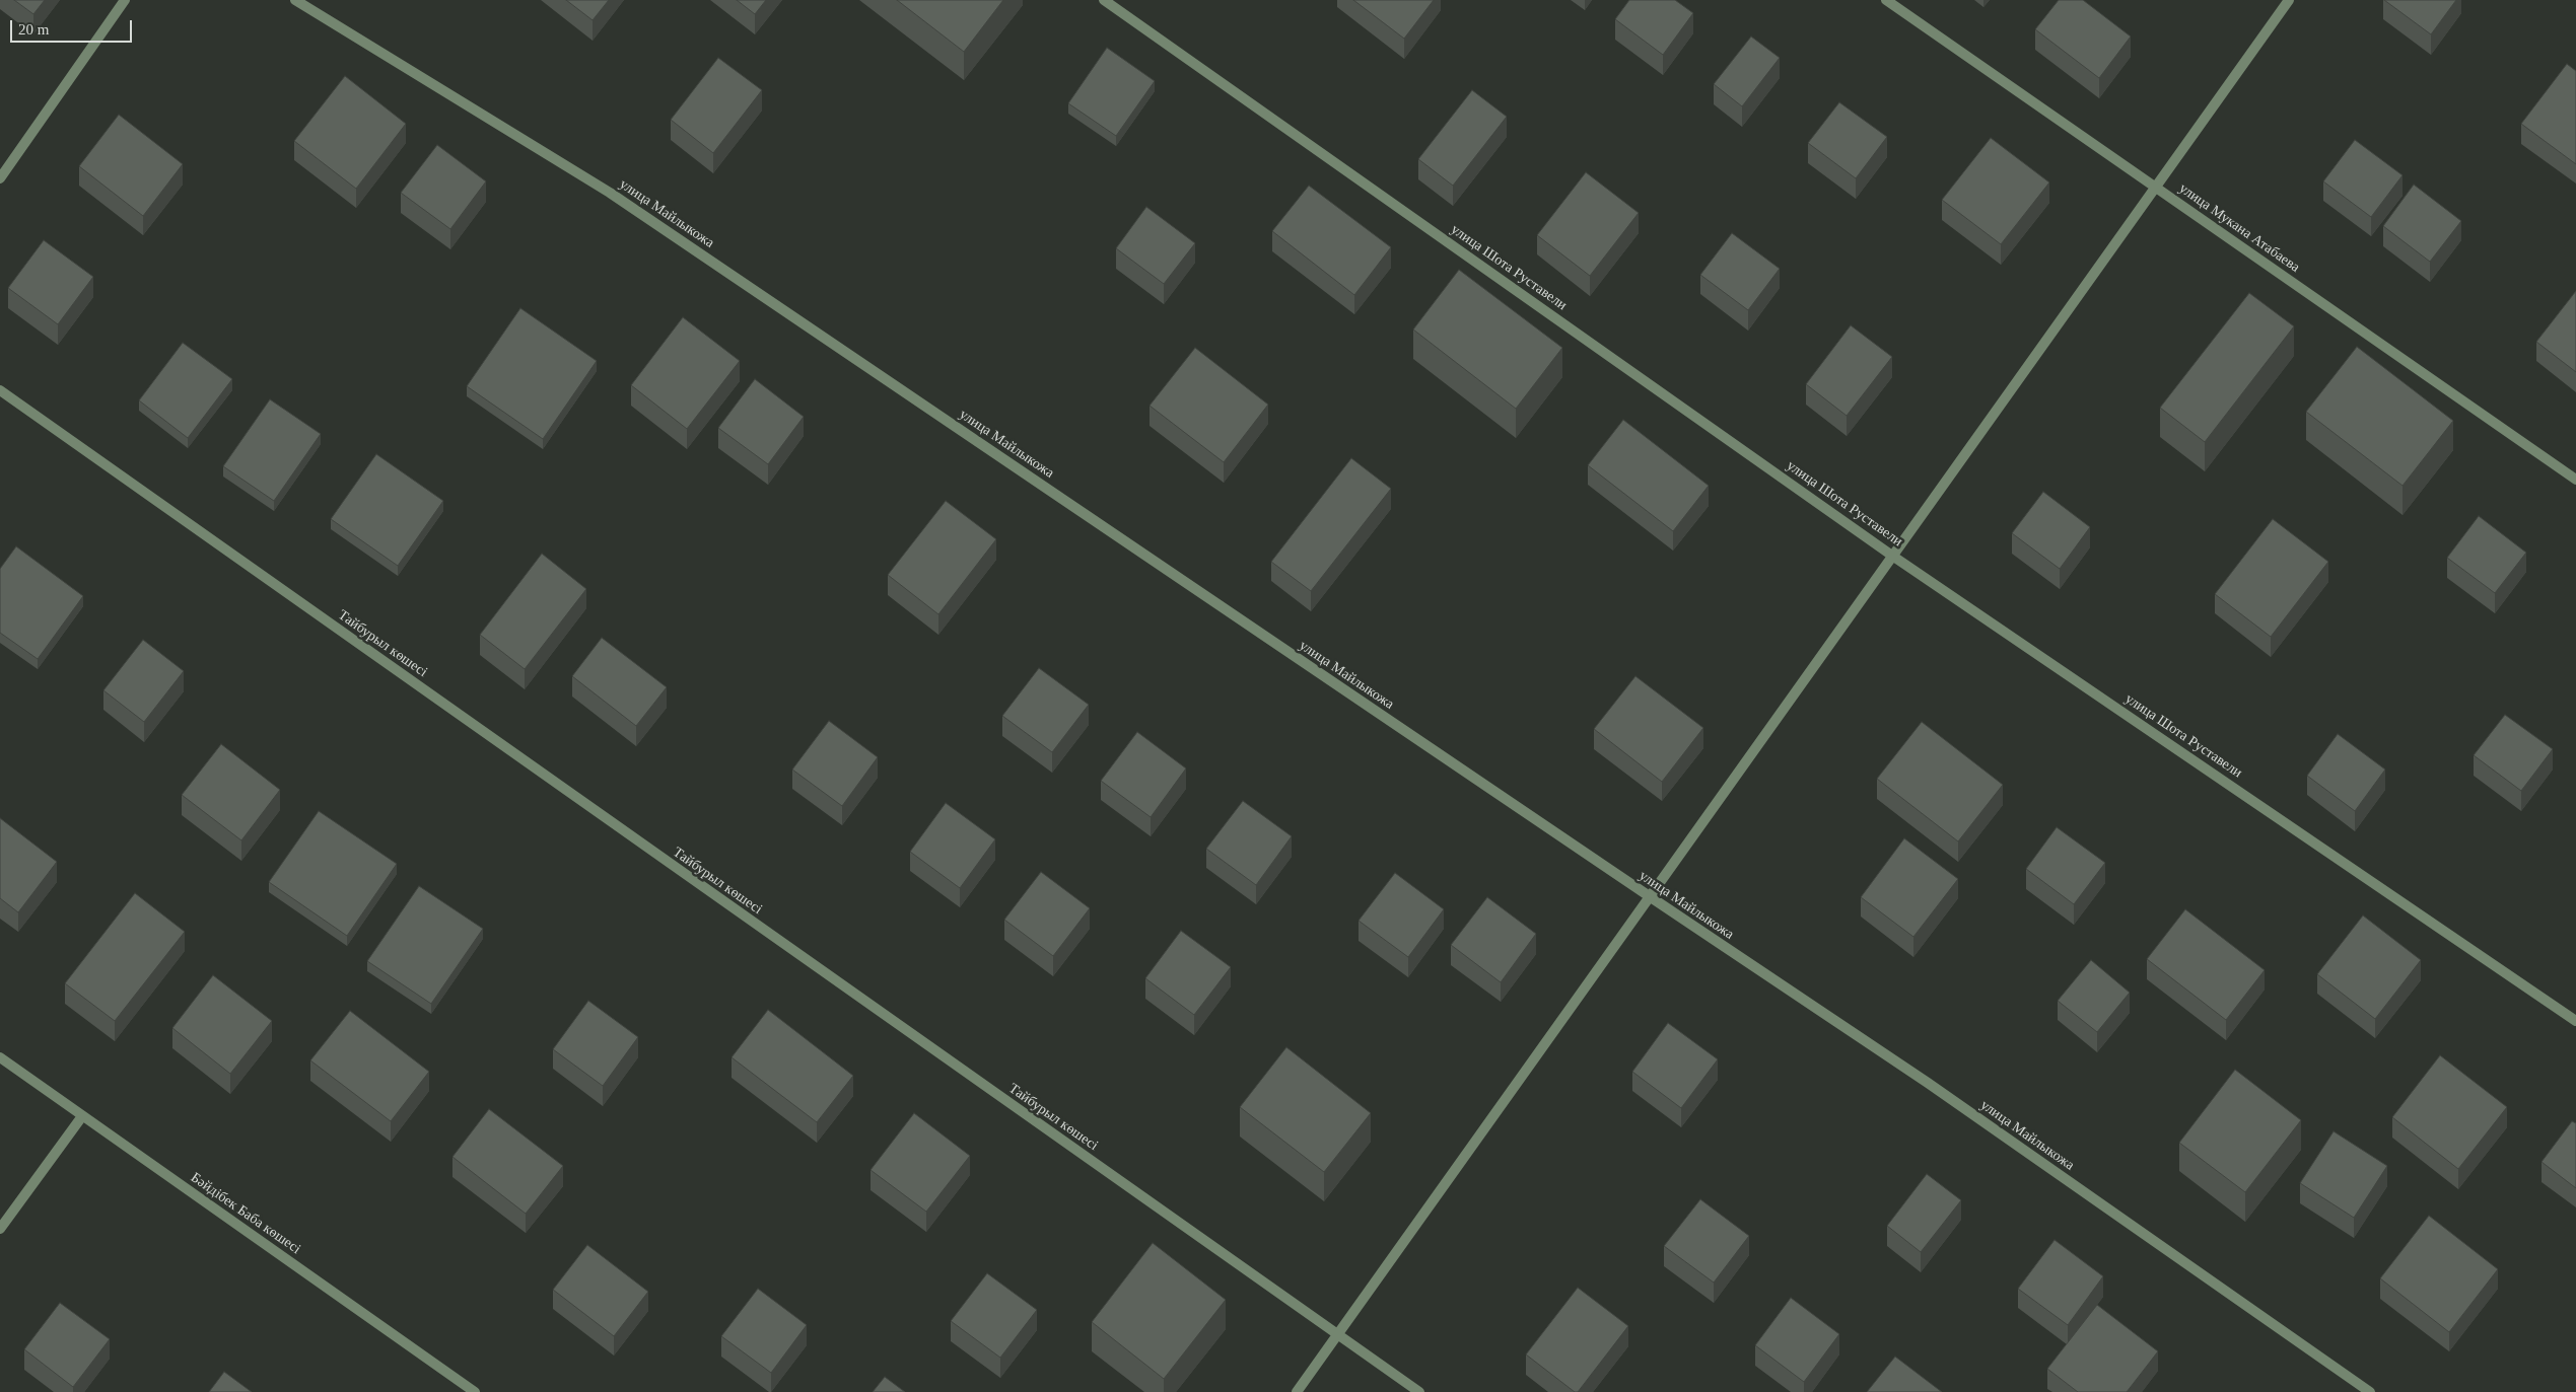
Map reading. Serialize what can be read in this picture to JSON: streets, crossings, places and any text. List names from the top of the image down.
{
  "streets": {
    "street": [
      "улица Майлыкожа",
      "улица Мукана Атабаева",
      "улица Шота Руставели",
      "Тайбурыл көшесі",
      "Бәйдібек Баба көшесі"
    ]
  },
  "scale_bar": "20 m"
}
